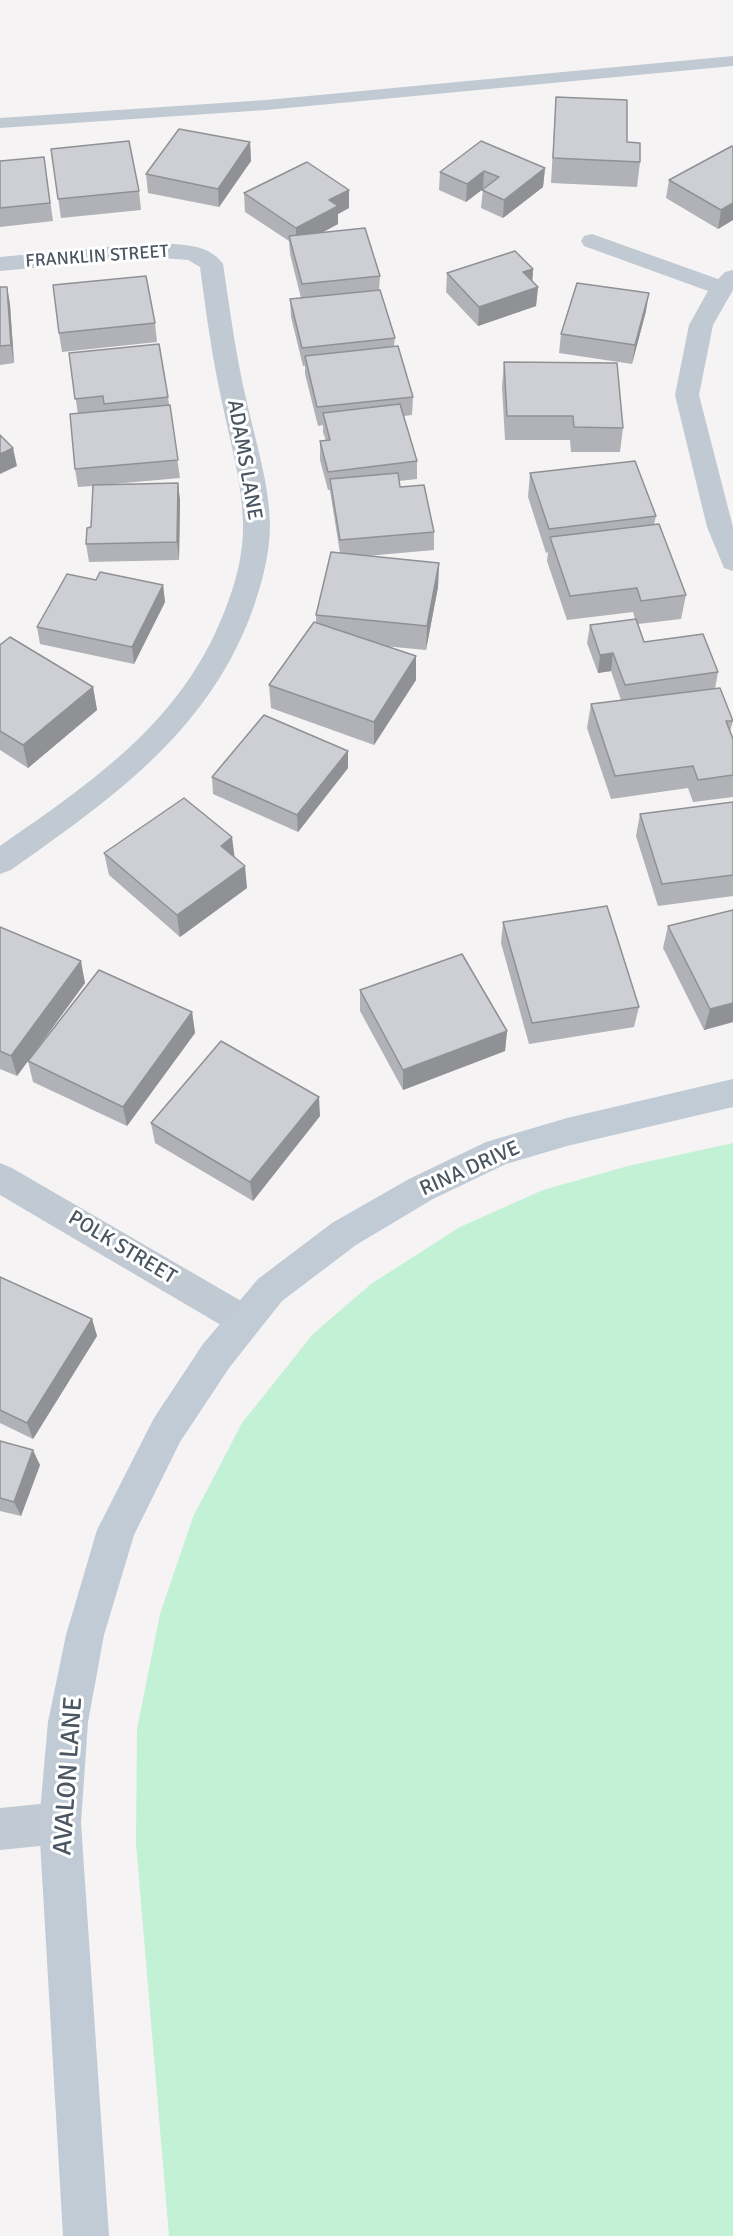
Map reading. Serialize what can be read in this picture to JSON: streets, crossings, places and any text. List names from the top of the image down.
{
  "streets": {
    "street": [
      "FRANKLIN STREET",
      "ADAMS LANE",
      "RINA DRIVE",
      "POLK STREET",
      "AVALON LANE"
    ]
  },
  "crossings": [
    ["FRANKLIN STREET", "ADAMS LANE"],
    ["RINA DRIVE", "POLK STREET"],
    ["RINA DRIVE", "AVALON LANE"],
    ["POLK STREET", "AVALON LANE"]
  ]
}
